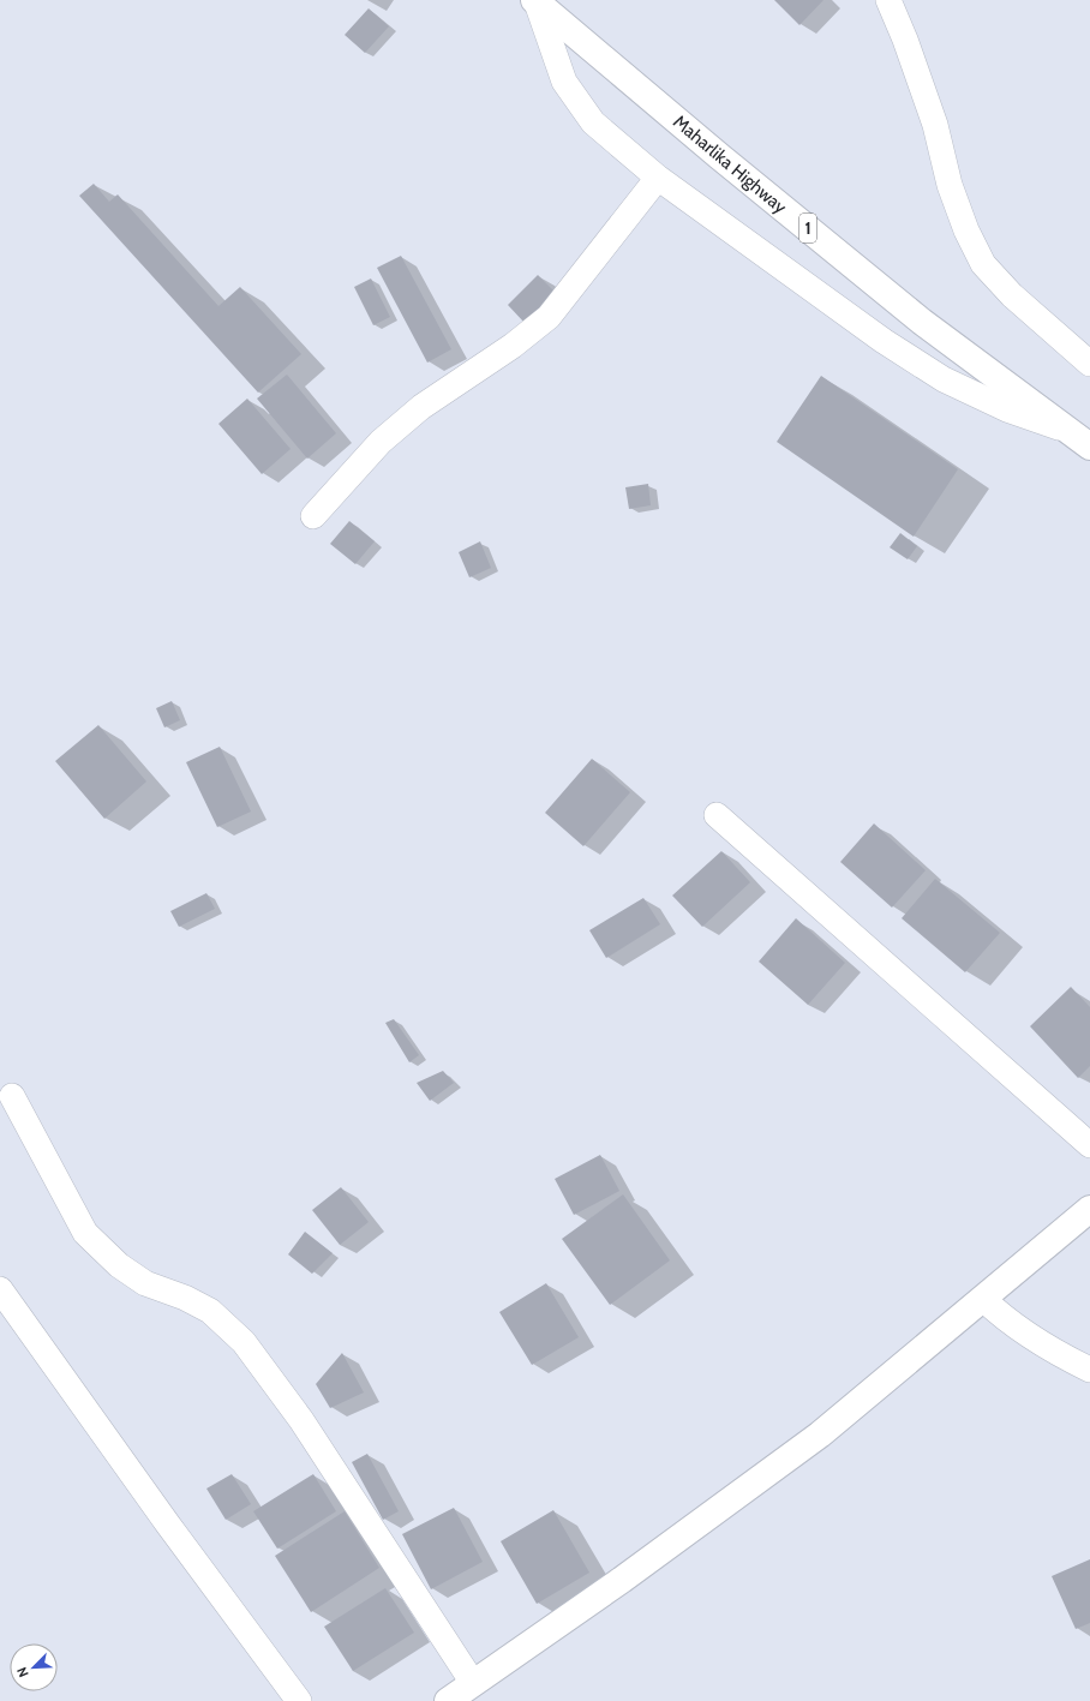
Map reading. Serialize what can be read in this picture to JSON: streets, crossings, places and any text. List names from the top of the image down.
{
  "streets": {
    "main road": ["Maharlika Highway", "1"]
  },
  "north": "bottom left"
}
